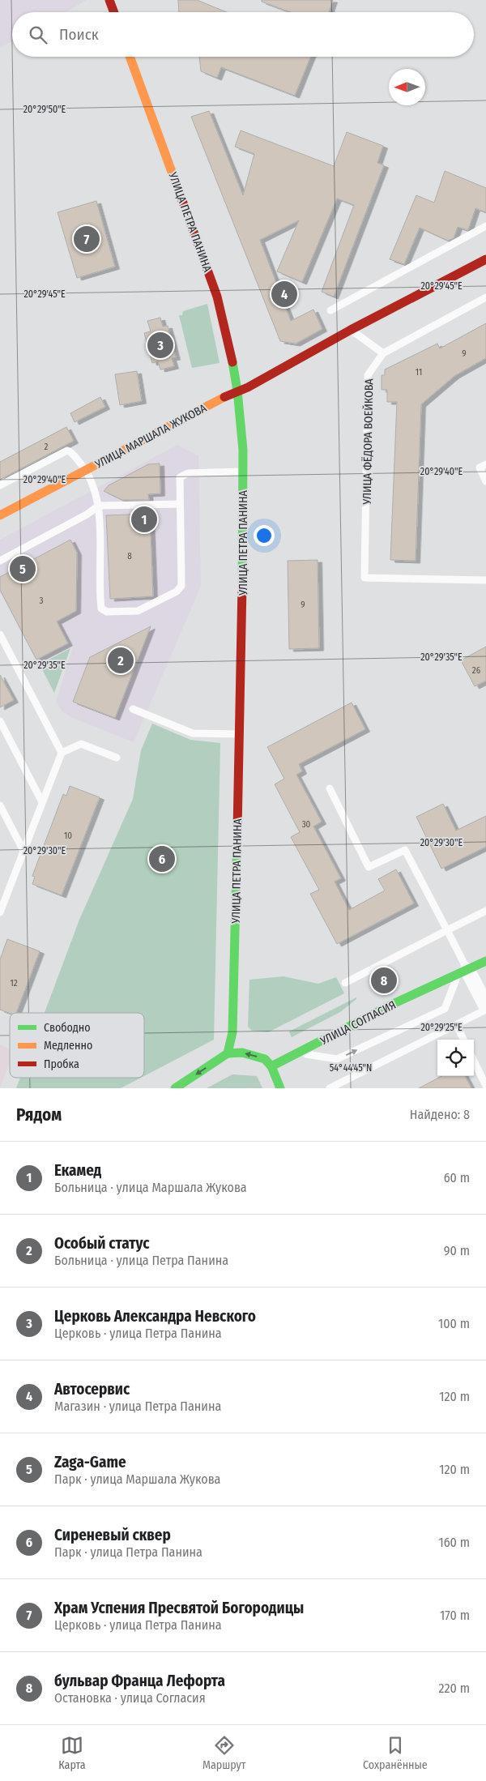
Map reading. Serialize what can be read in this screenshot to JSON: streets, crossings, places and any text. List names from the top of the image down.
{
  "streets": {
    "main road": ["УЛИЦА ПЕТРА ПАНИНА", "УЛИЦА МАРШАЛА ЖУКОВА", "УЛИЦА СОГЛАСИЯ"],
    "lane": ["УЛИЦА ФЁДОРА ВОЕЙКОВА"]
  },
  "crossings": [
    ["УЛИЦА ПЕТРА ПАНИНА", "УЛИЦА МАРШАЛА ЖУКОВА"]
  ],
  "house_numbers": [
    "9",
    "11",
    "2",
    "8",
    "3",
    "9",
    "26",
    "30",
    "10",
    "12"
  ],
  "legend": ["Свободно", "Медленно", "Пробка"],
  "north": "left",
  "page": {
    "search": "Поиск",
    "pins": [
      "7",
      "4",
      "3",
      "1",
      "5",
      "2",
      "6",
      "8"
    ],
    "heading": ["Рядом", "Найдено: 8"],
    "list": [
      {
        "mark": "1",
        "name": "Екамед",
        "note": "Больница · улица Маршала Жукова",
        "value": "60 m"
      },
      {
        "mark": "2",
        "name": "Особый статус",
        "note": "Больница · улица Петра Панина",
        "value": "90 m"
      },
      {
        "mark": "3",
        "name": "Церковь Александра Невского",
        "note": "Церковь · улица Петра Панина",
        "value": "100 m"
      },
      {
        "mark": "4",
        "name": "Автосервис",
        "note": "Магазин · улица Петра Панина",
        "value": "120 m"
      },
      {
        "mark": "5",
        "name": "Zaga-Game",
        "note": "Парк · улица Маршала Жукова",
        "value": "120 m"
      },
      {
        "mark": "6",
        "name": "Сиреневый сквер",
        "note": "Парк · улица Петра Панина",
        "value": "160 m"
      },
      {
        "mark": "7",
        "name": "Храм Успения Пресвятой Богородицы",
        "note": "Церковь · улица Петра Панина",
        "value": "170 m"
      },
      {
        "mark": "8",
        "name": "бульвар Франца Лефорта",
        "note": "Остановка · улица Согласия",
        "value": "220 m"
      }
    ],
    "nav": ["Карта", "Маршрут", "Сохранённые"]
  },
  "coordinates": [
    "20°29'50\"E",
    "20°29'45\"E",
    "20°29'40\"E",
    "20°29'35\"E",
    "20°29'30\"E",
    "20°29'25\"E",
    "54°44'45\"N"
  ]
}
